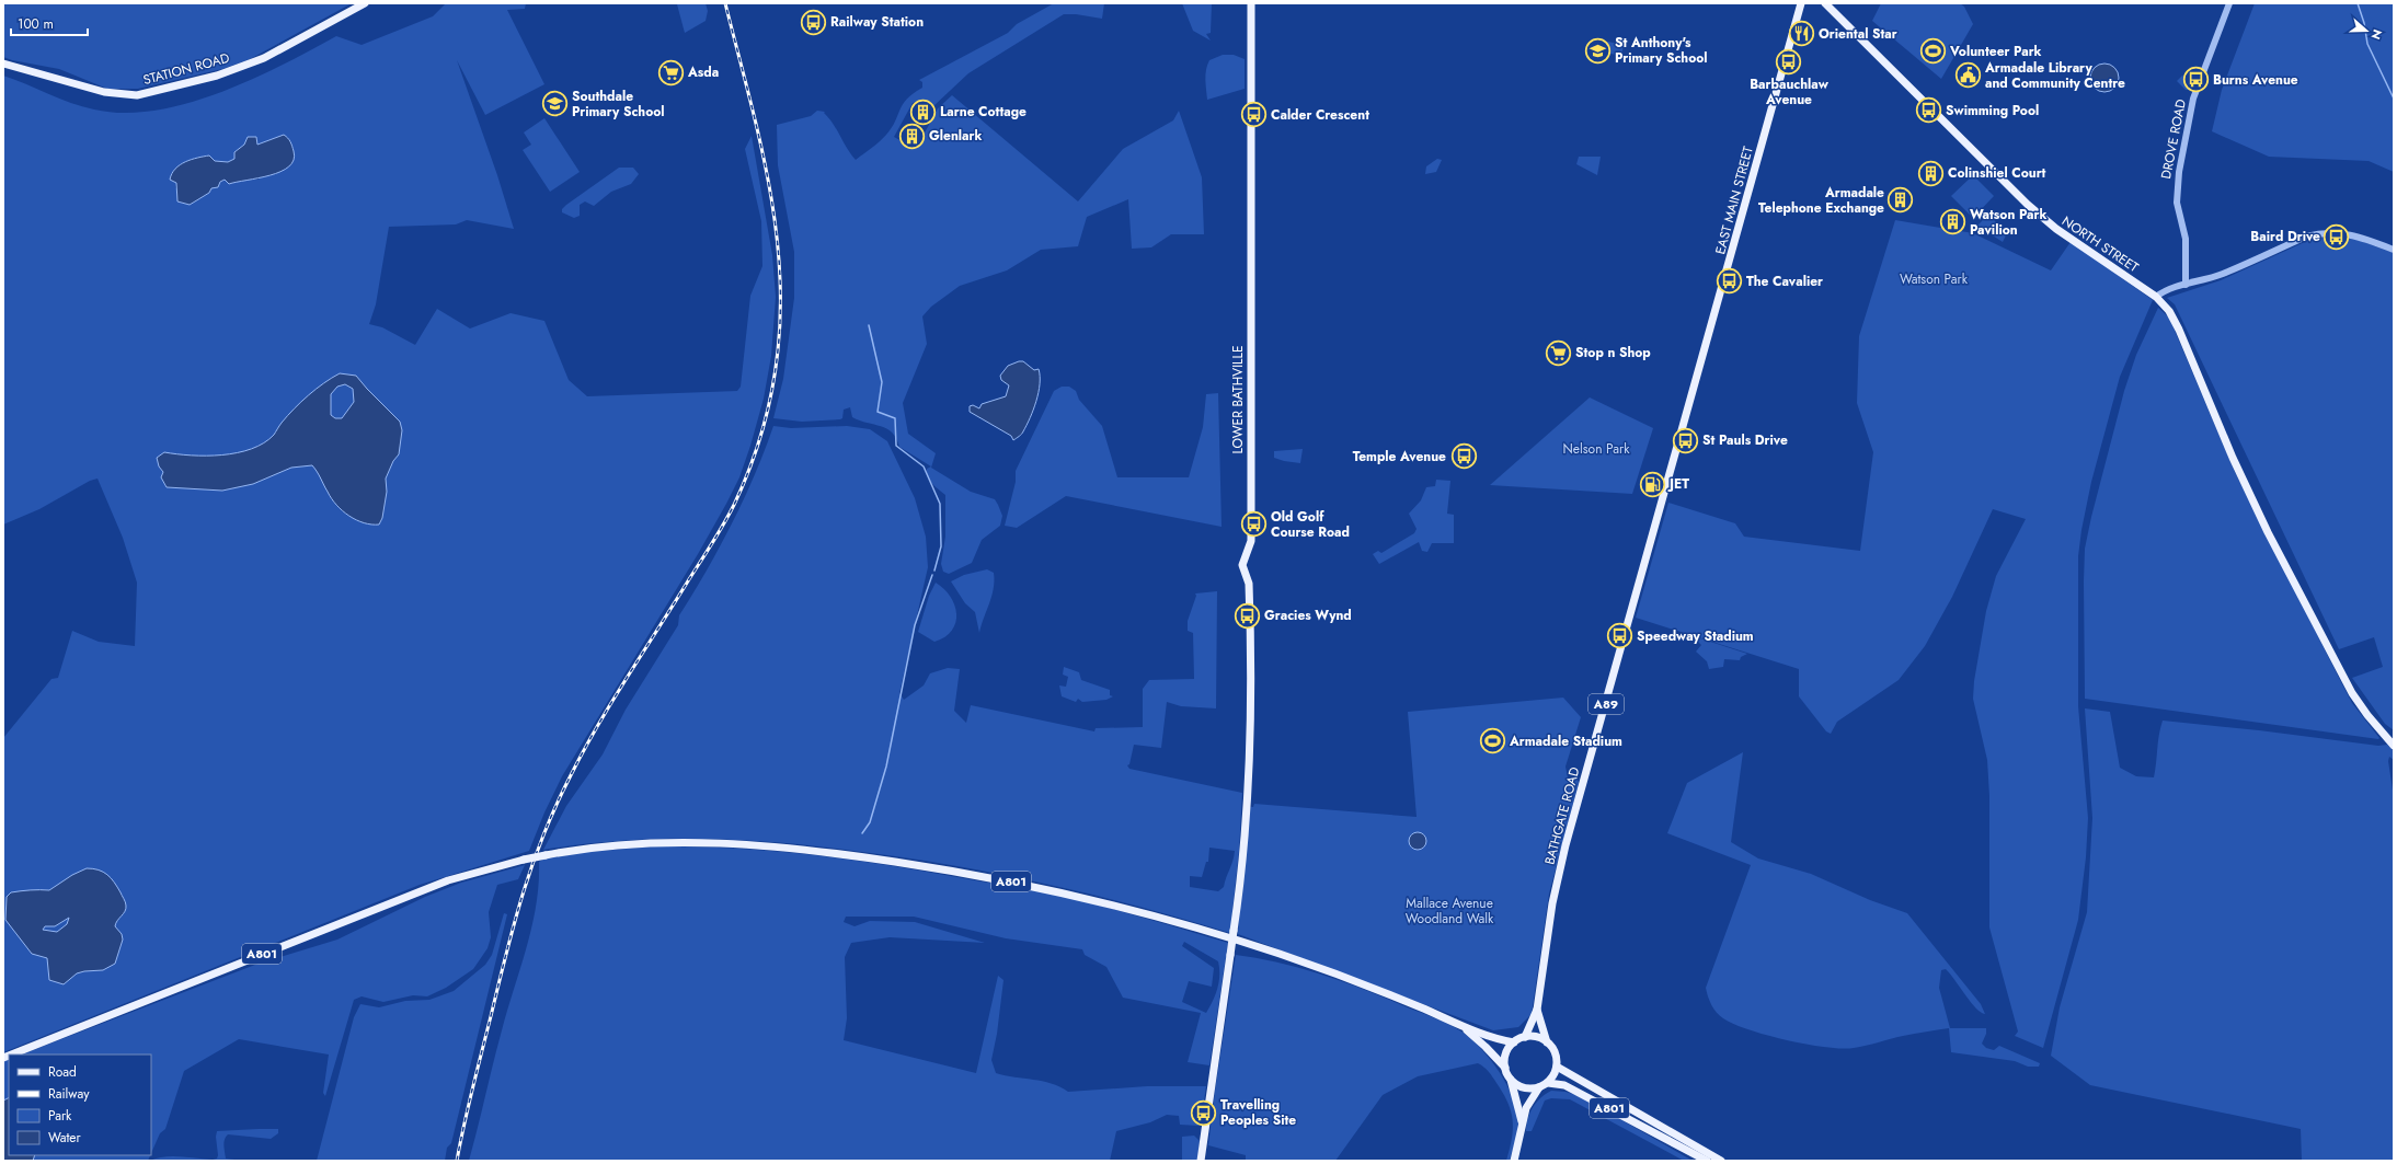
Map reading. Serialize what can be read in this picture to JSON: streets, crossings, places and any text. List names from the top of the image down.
{
  "streets": {
    "main road": [
      "STATION ROAD",
      "EAST MAIN STREET",
      "NORTH STREET",
      "LOWER BATHVILLE",
      "A89",
      "BATHGATE ROAD",
      "A801"
    ],
    "street": ["DROVE ROAD"]
  },
  "crossings": [
    ["EAST MAIN STREET", "BATHGATE ROAD"],
    ["A89", "BATHGATE ROAD"],
    ["A89", "A801"],
    ["BATHGATE ROAD", "A801"]
  ],
  "parks": ["Watson Park", "Nelson Park", "Mallace Avenue Woodland Walk"],
  "places": {
    "bus stop": [
      "Railway Station",
      "Barbauchlaw Avenue",
      "Burns Avenue",
      "Swimming Pool",
      "Calder Crescent",
      "Baird Drive",
      "The Cavalier",
      "St Pauls Drive",
      "Temple Avenue",
      "Old Golf Course Road",
      "Gracies Wynd",
      "Speedway Stadium",
      "Travelling Peoples Site"
    ],
    "restaurant": ["Oriental Star"],
    "school or university": ["St Anthony's Primary School", "Southdale Primary School"],
    "sports": ["Volunteer Park", "Armadale Stadium"],
    "supermarket": ["Asda", "Stop n Shop"],
    "public building": ["Armadale Library and Community Centre"],
    "building": [
      "Larne Cottage",
      "Glenlark",
      "Colinshiel Court",
      "Armadale Telephone Exchange",
      "Watson Park Pavilion"
    ],
    "fuel station": ["JET"]
  },
  "legend": [
    "Road",
    "Railway",
    "Park",
    "Water"
  ],
  "scale_bar": "100 m",
  "north": "right"
}
